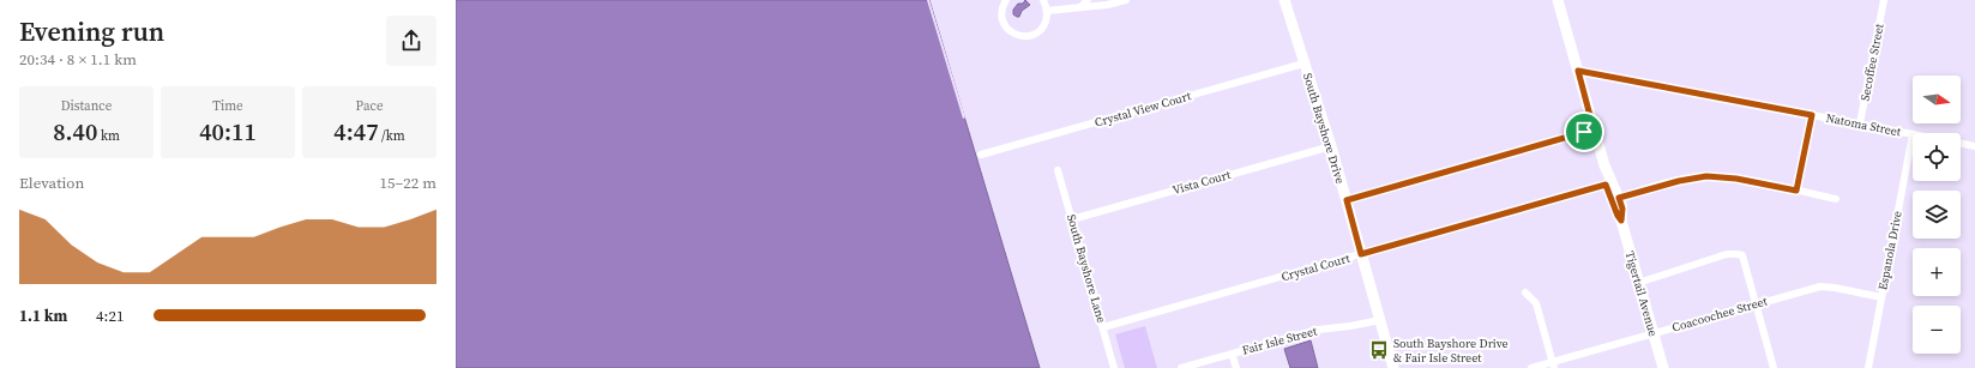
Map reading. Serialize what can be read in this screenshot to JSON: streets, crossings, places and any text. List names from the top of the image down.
{
  "streets": {
    "street": [
      "Secoffee Street",
      "Crystal View Court",
      "Natoma Street",
      "South Bayshore Drive",
      "Vista Court",
      "Espanola Drive",
      "Crystal Court",
      "South Bayshore Lane",
      "Tigertail Avenue",
      "Coacoochee Street",
      "Fair Isle Street"
    ]
  },
  "crossings": [
    ["Secoffee Street", "Natoma Street"],
    ["Crystal View Court", "South Bayshore Drive"],
    ["Natoma Street", "Espanola Drive"],
    ["Natoma Street", "Tigertail Avenue"],
    ["South Bayshore Drive", "Vista Court"],
    ["South Bayshore Drive", "Crystal Court"],
    ["South Bayshore Drive", "Fair Isle Street"],
    ["Vista Court", "South Bayshore Lane"],
    ["Espanola Drive", "Coacoochee Street"],
    ["Crystal Court", "South Bayshore Lane"],
    ["Crystal Court", "Tigertail Avenue"],
    ["Tigertail Avenue", "Coacoochee Street"]
  ],
  "places": {
    "bus stop": ["South Bayshore Drive & Fair Isle Street"]
  },
  "north": "right",
  "page": {
    "heading": ["Evening run", "20:34 · 8 × 1.1 km"],
    "map_buttons": ["+", "−"],
    "stats": [
      ["Distance", "8.40 km"],
      ["Time", "40:11"],
      ["Pace", "4:47 /km"]
    ],
    "chart": ["Elevation", "15–22 m"],
    "list": [
      {
        "name": "1.1 km",
        "note": "4:21"
      }
    ]
  }
}
